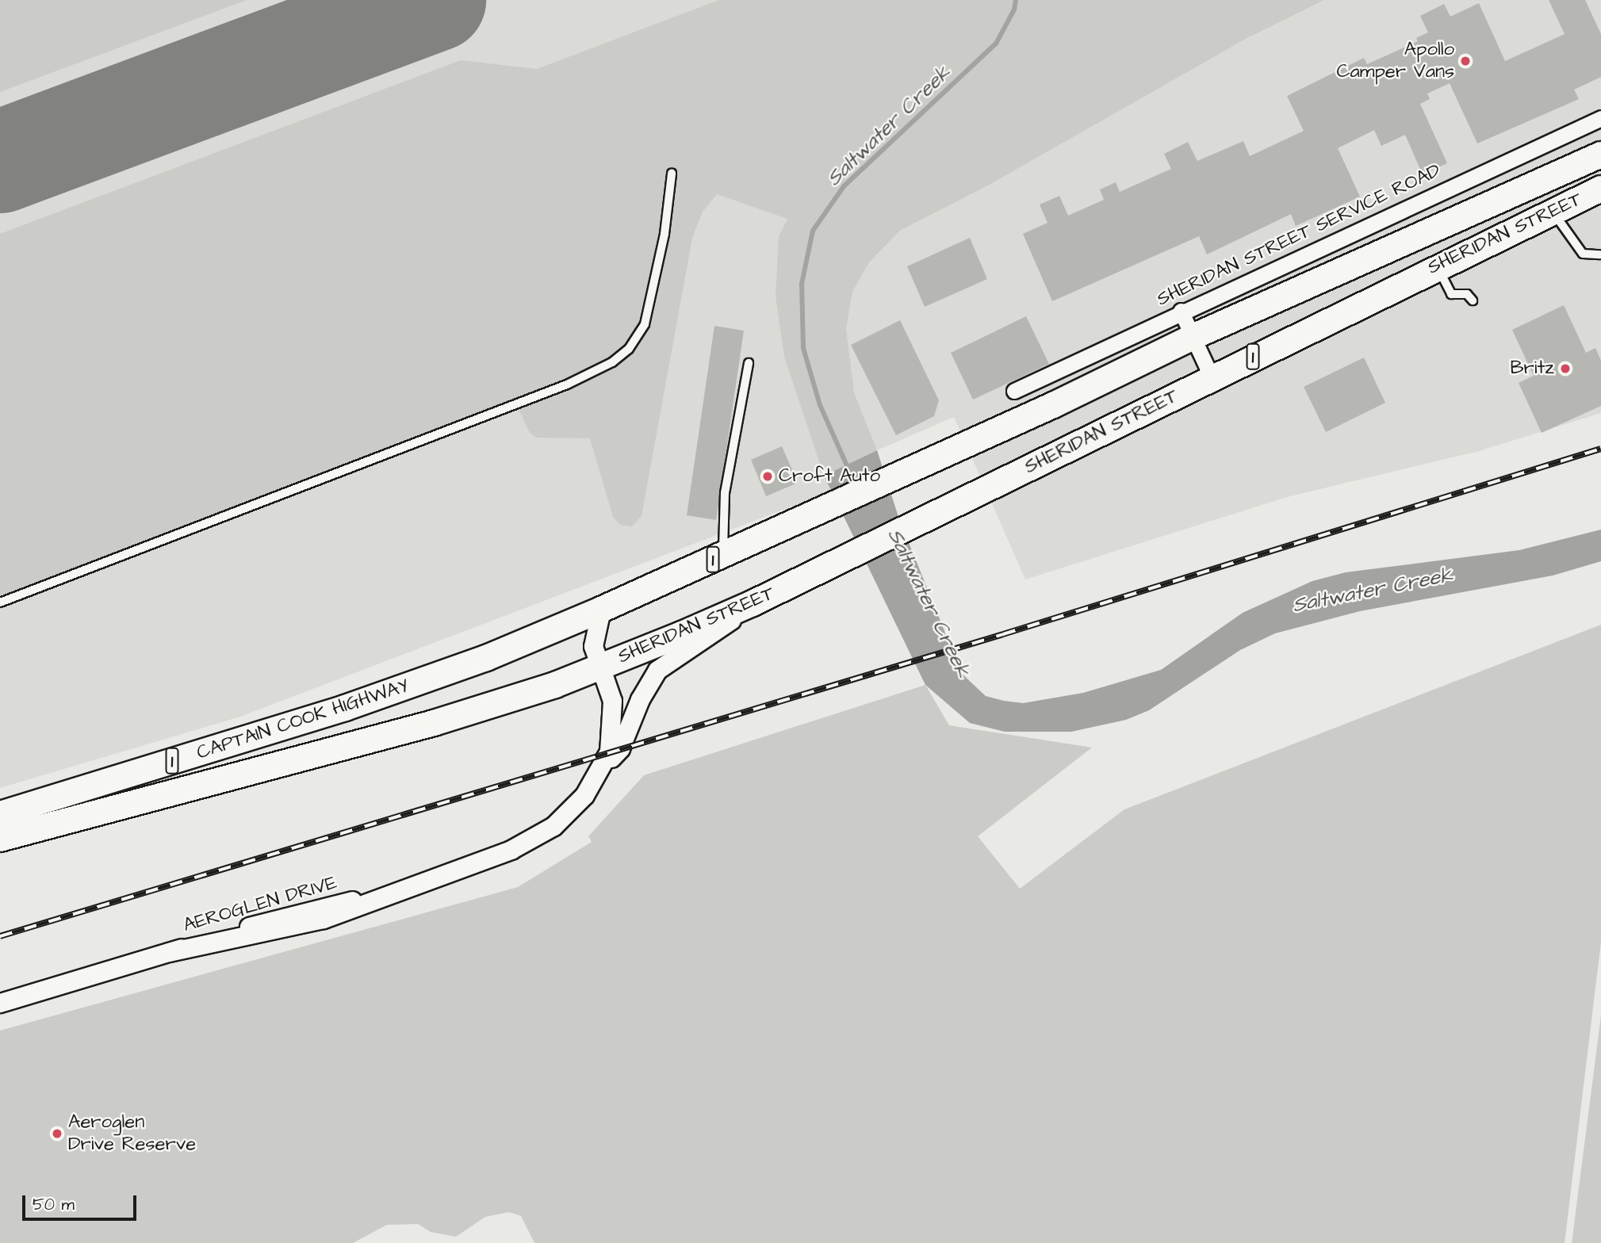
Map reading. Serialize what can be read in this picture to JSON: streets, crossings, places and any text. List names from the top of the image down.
{
  "streets": {
    "highway": ["SHERIDAN STREET", "1", "CAPTAIN COOK HIGHWAY"],
    "street": ["SHERIDAN STREET SERVICE ROAD", "AEROGLEN DRIVE"]
  },
  "crossings": [
    ["SHERIDAN STREET", "CAPTAIN COOK HIGHWAY"],
    ["SHERIDAN STREET", "AEROGLEN DRIVE"],
    ["CAPTAIN COOK HIGHWAY", "AEROGLEN DRIVE"]
  ],
  "water": ["Saltwater Creek"],
  "places": [
    "Apollo Camper Vans",
    "Britz",
    "Croft Auto",
    "Aeroglen Drive Reserve"
  ],
  "scale_bar": "50 m"
}
